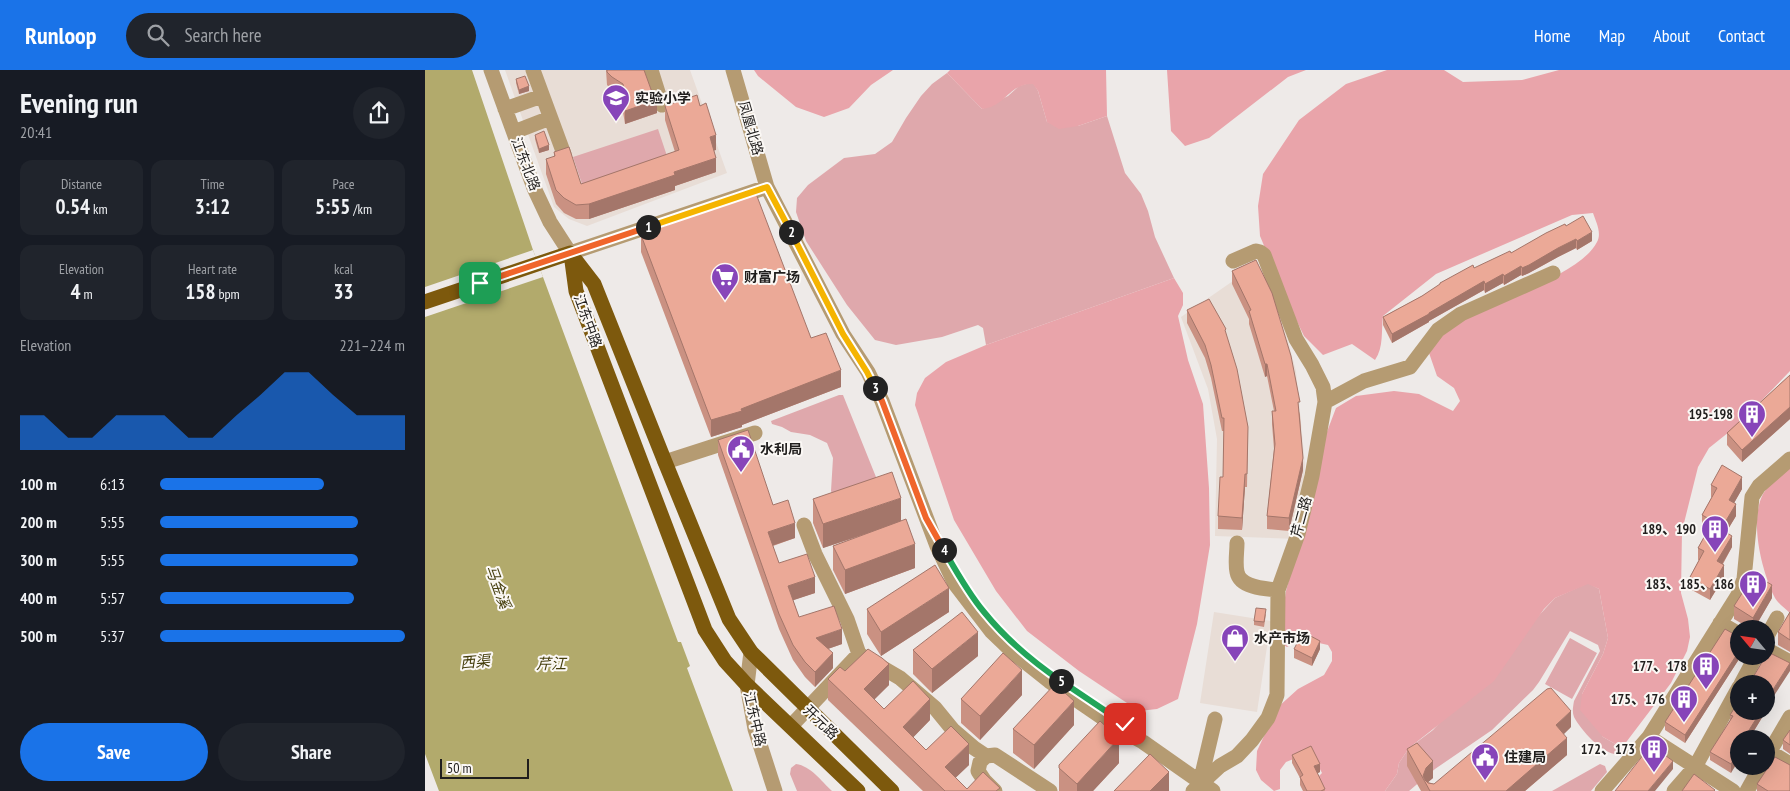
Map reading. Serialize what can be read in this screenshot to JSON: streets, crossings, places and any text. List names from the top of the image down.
{
  "streets": {
    "main road": ["江东中路", "开元路"],
    "street": ["凤凰北路", "江东北路", "芹二路"]
  },
  "crossings": [
    ["凤凰北路", "芹二路"],
    ["江东北路", "江东中路"],
    ["江东中路", "开元路"]
  ],
  "water": ["马金溪", "西渠", "芹江"],
  "places": {
    "school or university": ["实验小学"],
    "supermarket": ["财富广场"],
    "building": [
      "195-198",
      "189、190",
      "183、185、186",
      "177、178",
      "175、176",
      "172、173"
    ],
    "public building": ["水利局", "住建局"],
    "shop": ["水产市场"]
  },
  "scale_bar": "50 m",
  "north": "top left",
  "page": {
    "header": "Runloop",
    "search": "Search here",
    "nav": [
      "Home",
      "Map",
      "About",
      "Contact"
    ],
    "heading": ["Evening run", "20:41"],
    "stats": [
      ["Distance", "0.54 km"],
      ["Time", "3:12"],
      ["Pace", "5:55 /km"],
      ["Elevation", "4 m"],
      ["Heart rate", "158 bpm"],
      ["kcal", "33"]
    ],
    "pins": [
      "1",
      "2",
      "3",
      "4",
      "5"
    ],
    "chart": ["Elevation", "221–224 m"],
    "list": [
      {
        "name": "100 m",
        "note": "6:13"
      },
      {
        "name": "200 m",
        "note": "5:55"
      },
      {
        "name": "300 m",
        "note": "5:55"
      },
      {
        "name": "400 m",
        "note": "5:57"
      },
      {
        "name": "500 m",
        "note": "5:37"
      }
    ],
    "map_buttons": ["+", "−"],
    "buttons": ["Save", "Share"],
    "scale": "50 m"
  }
}
